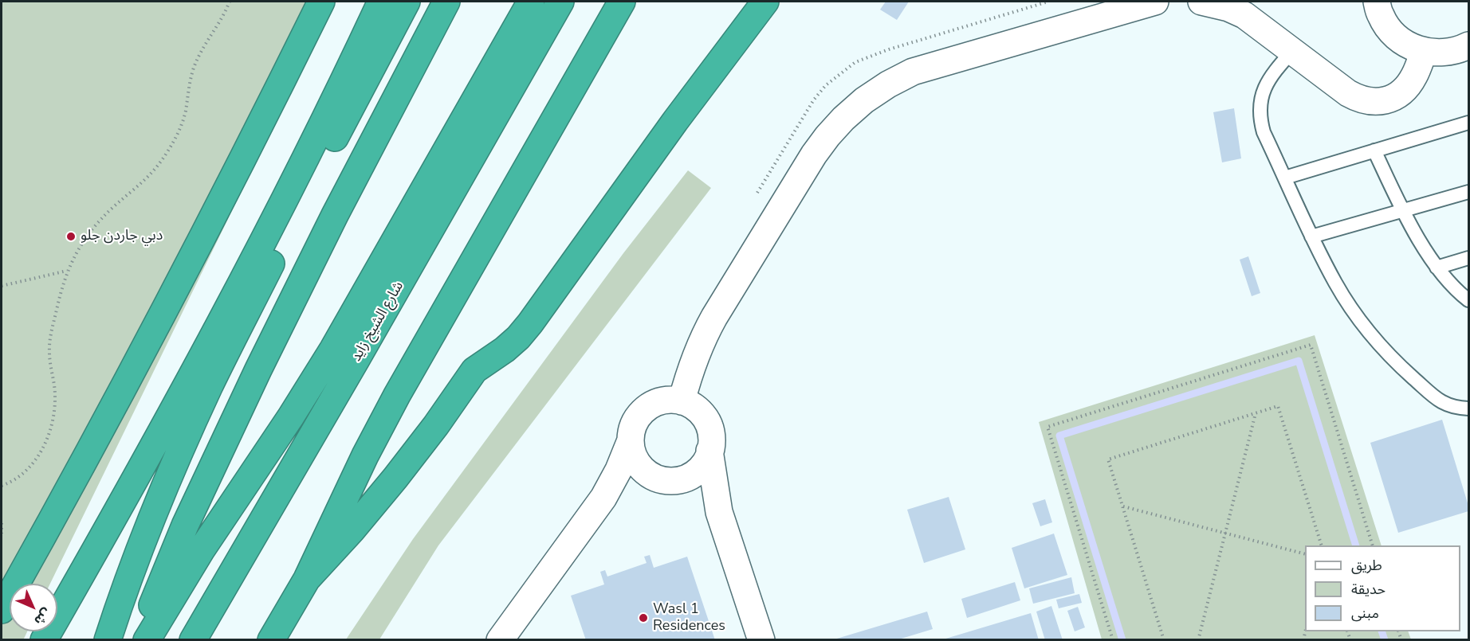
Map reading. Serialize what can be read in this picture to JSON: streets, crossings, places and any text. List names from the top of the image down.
{
  "streets": {
    "highway": ["شارع الشيخ زايد"]
  },
  "places": ["دبي جاردن جلو", "Wasl 1 Residences"],
  "legend": ["طريق", "حديقة", "مبنى"],
  "north": "bottom right"
}
